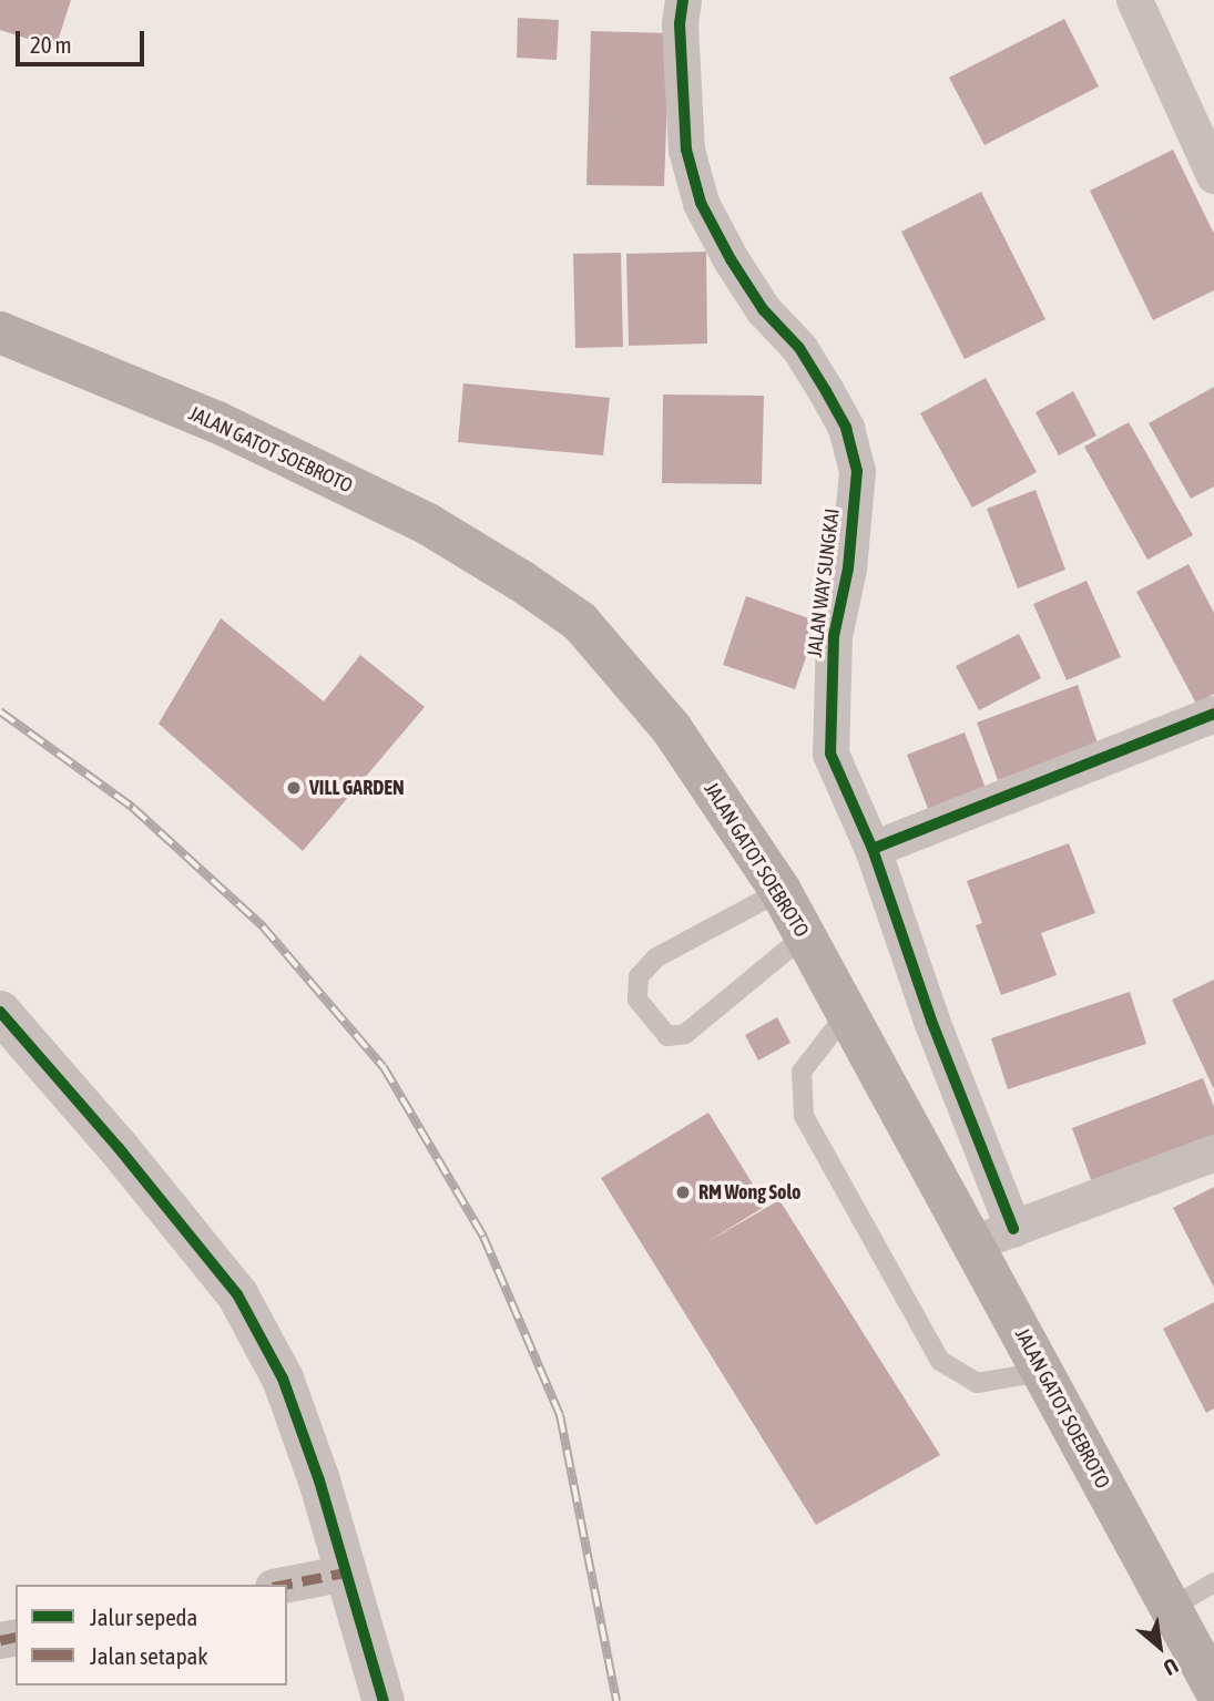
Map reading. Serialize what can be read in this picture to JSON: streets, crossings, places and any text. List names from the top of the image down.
{
  "streets": {
    "main road": ["JALAN GATOT SOEBROTO"],
    "street": ["JALAN WAY SUNGKAI"]
  },
  "places": ["VILL GARDEN", "RM Wong Solo"],
  "legend": ["Jalur sepeda", "Jalan setapak"],
  "scale_bar": "20 m",
  "north": "bottom right"
}
